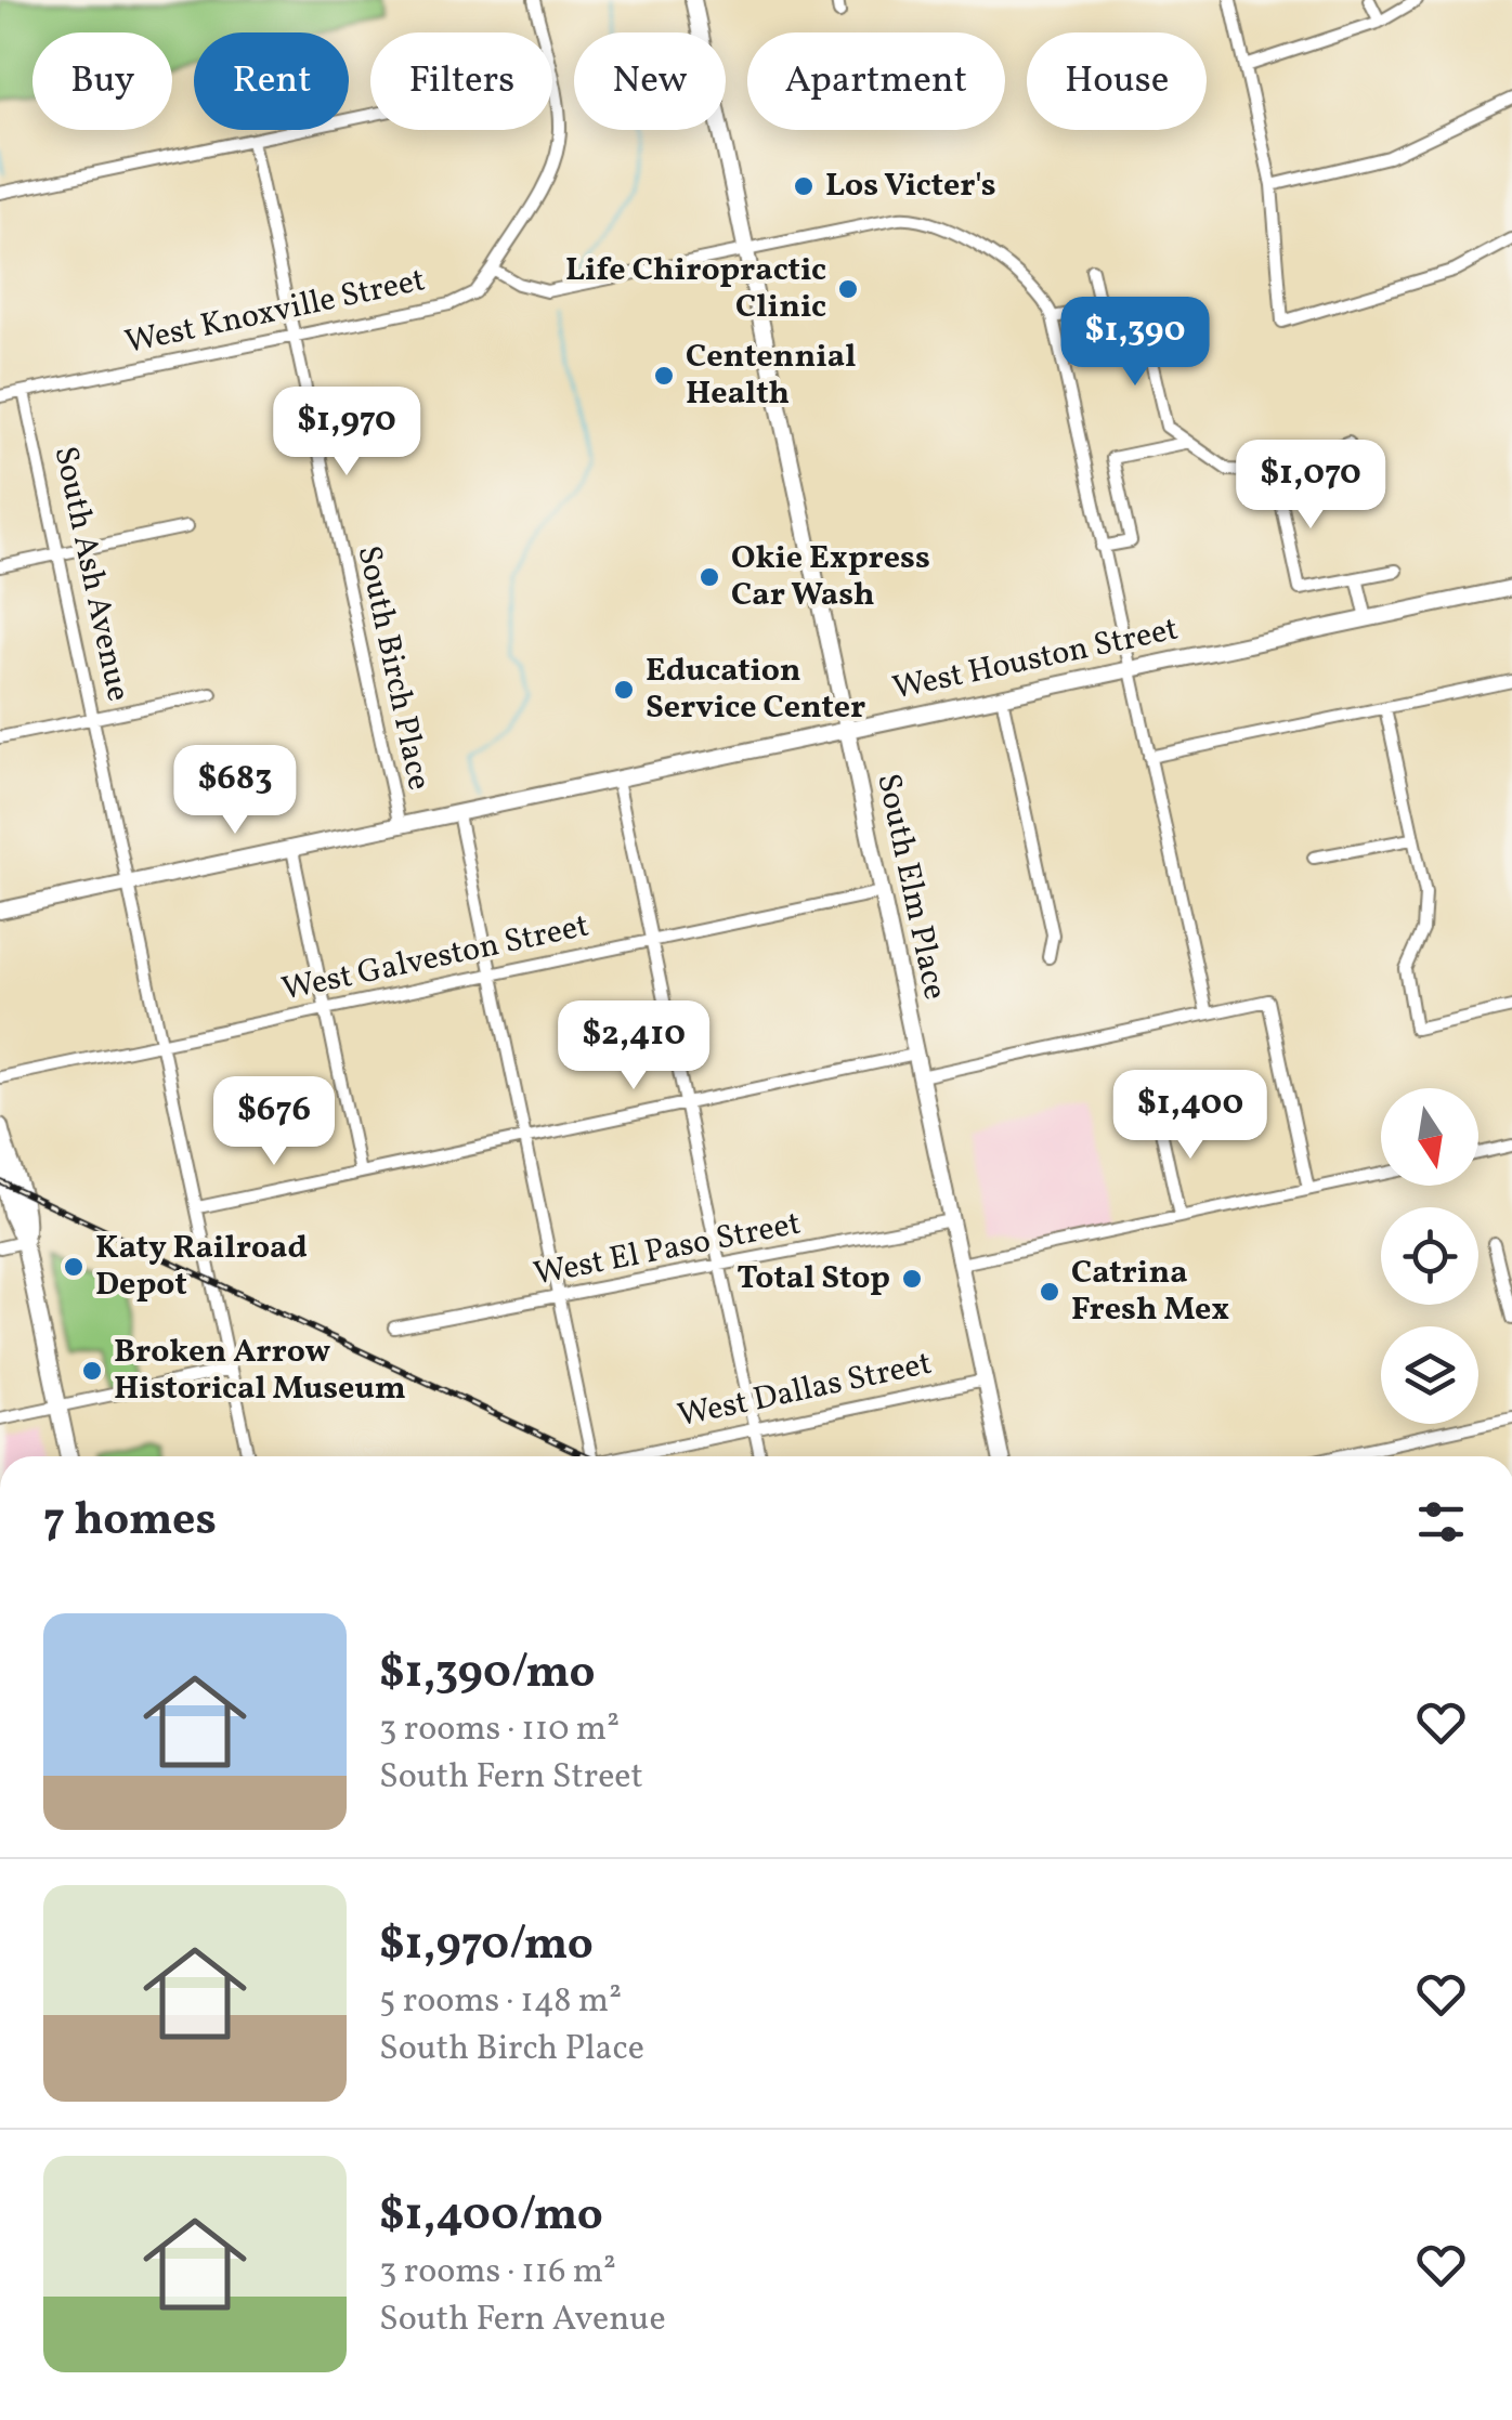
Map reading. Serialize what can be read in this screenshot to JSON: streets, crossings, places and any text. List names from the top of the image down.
{
  "streets": {
    "main road": ["West Houston Street", "South Elm Place"],
    "street": [
      "West Knoxville Street",
      "South Ash Avenue",
      "South Birch Place",
      "West Galveston Street",
      "West El Paso Street",
      "West Dallas Street"
    ]
  },
  "crossings": [
    ["West Knoxville Street", "South Ash Avenue"],
    ["West Knoxville Street", "South Birch Place"],
    ["South Ash Avenue", "West Houston Street"],
    ["South Ash Avenue", "West Galveston Street"],
    ["West Houston Street", "South Birch Place"],
    ["West Houston Street", "South Elm Place"],
    ["South Elm Place", "West Galveston Street"],
    ["South Elm Place", "West El Paso Street"],
    ["South Elm Place", "West Dallas Street"]
  ],
  "places": [
    "Los Victer's",
    "Life Chiropractic Clinic",
    "Centennial Health",
    "Okie Express Car Wash",
    "Education Service Center",
    "Katy Railroad Depot",
    "Total Stop",
    "Catrina Fresh Mex",
    "Broken Arrow Historical Museum"
  ],
  "north": "bottom",
  "page": {
    "chip": [
      "Buy",
      "Rent",
      "Filters",
      "New",
      "Apartment",
      "House"
    ],
    "price": [
      "$1,390",
      "$1,970",
      "$1,070",
      "$683",
      "$2,410",
      "$1,400",
      "$676"
    ],
    "heading": "7 homes",
    "list": [
      {
        "name": "$1,390/mo",
        "note": "3 rooms · 110 m² · South Fern Street"
      },
      {
        "name": "$1,970/mo",
        "note": "5 rooms · 148 m² · South Birch Place"
      },
      {
        "name": "$1,400/mo",
        "note": "3 rooms · 116 m² · South Fern Avenue"
      }
    ]
  }
}
